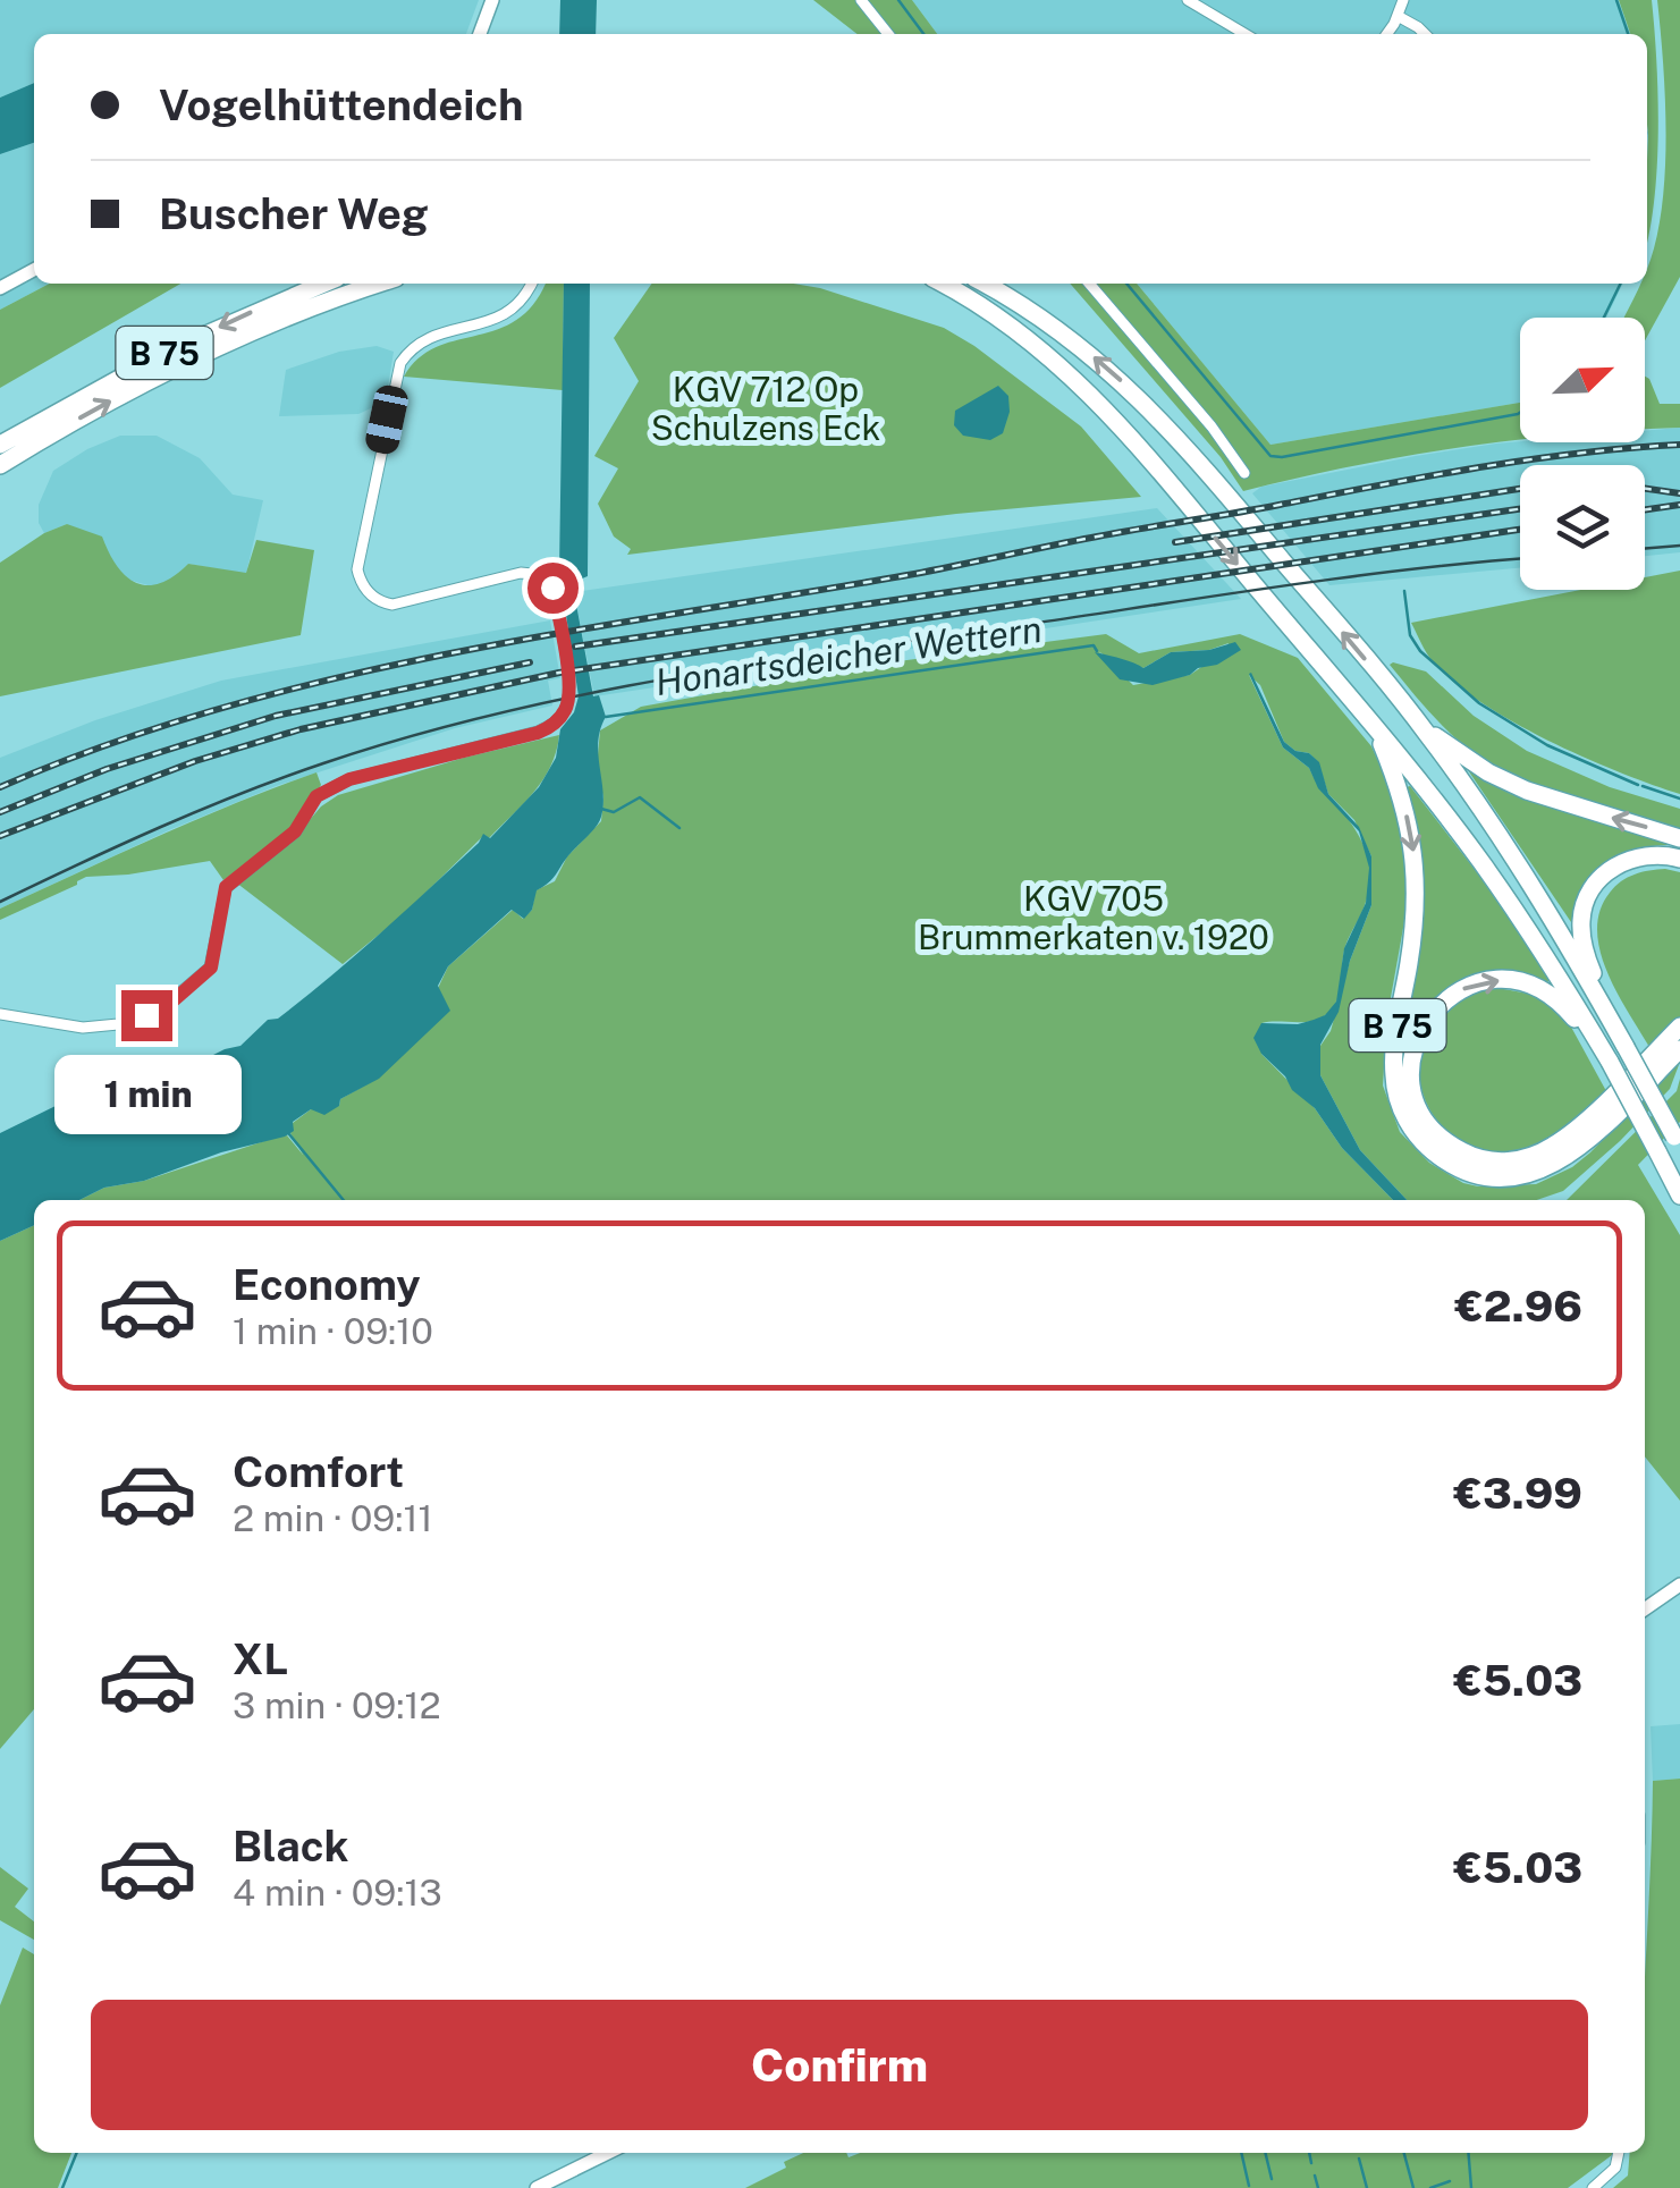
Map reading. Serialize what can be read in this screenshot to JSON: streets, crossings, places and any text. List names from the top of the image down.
{
  "streets": {
    "highway": ["B 75"]
  },
  "water": ["Honartsdeicher Wettern"],
  "parks": ["KGV 712 Op Schulzens Eck", "KGV 705 Brummerkaten v. 1920"],
  "north": "top right",
  "page": {
    "banner": ["Vogelhüttendeich", "Buscher Weg"],
    "bubble": "1 min",
    "list": [
      {
        "name": "Economy",
        "note": "1 min · 09:10",
        "value": "€2.96"
      },
      {
        "name": "Comfort",
        "note": "2 min · 09:11",
        "value": "€3.99"
      },
      {
        "name": "XL",
        "note": "3 min · 09:12",
        "value": "€5.03"
      },
      {
        "name": "Black",
        "note": "4 min · 09:13",
        "value": "€5.03"
      }
    ],
    "buttons": "Confirm"
  }
}
